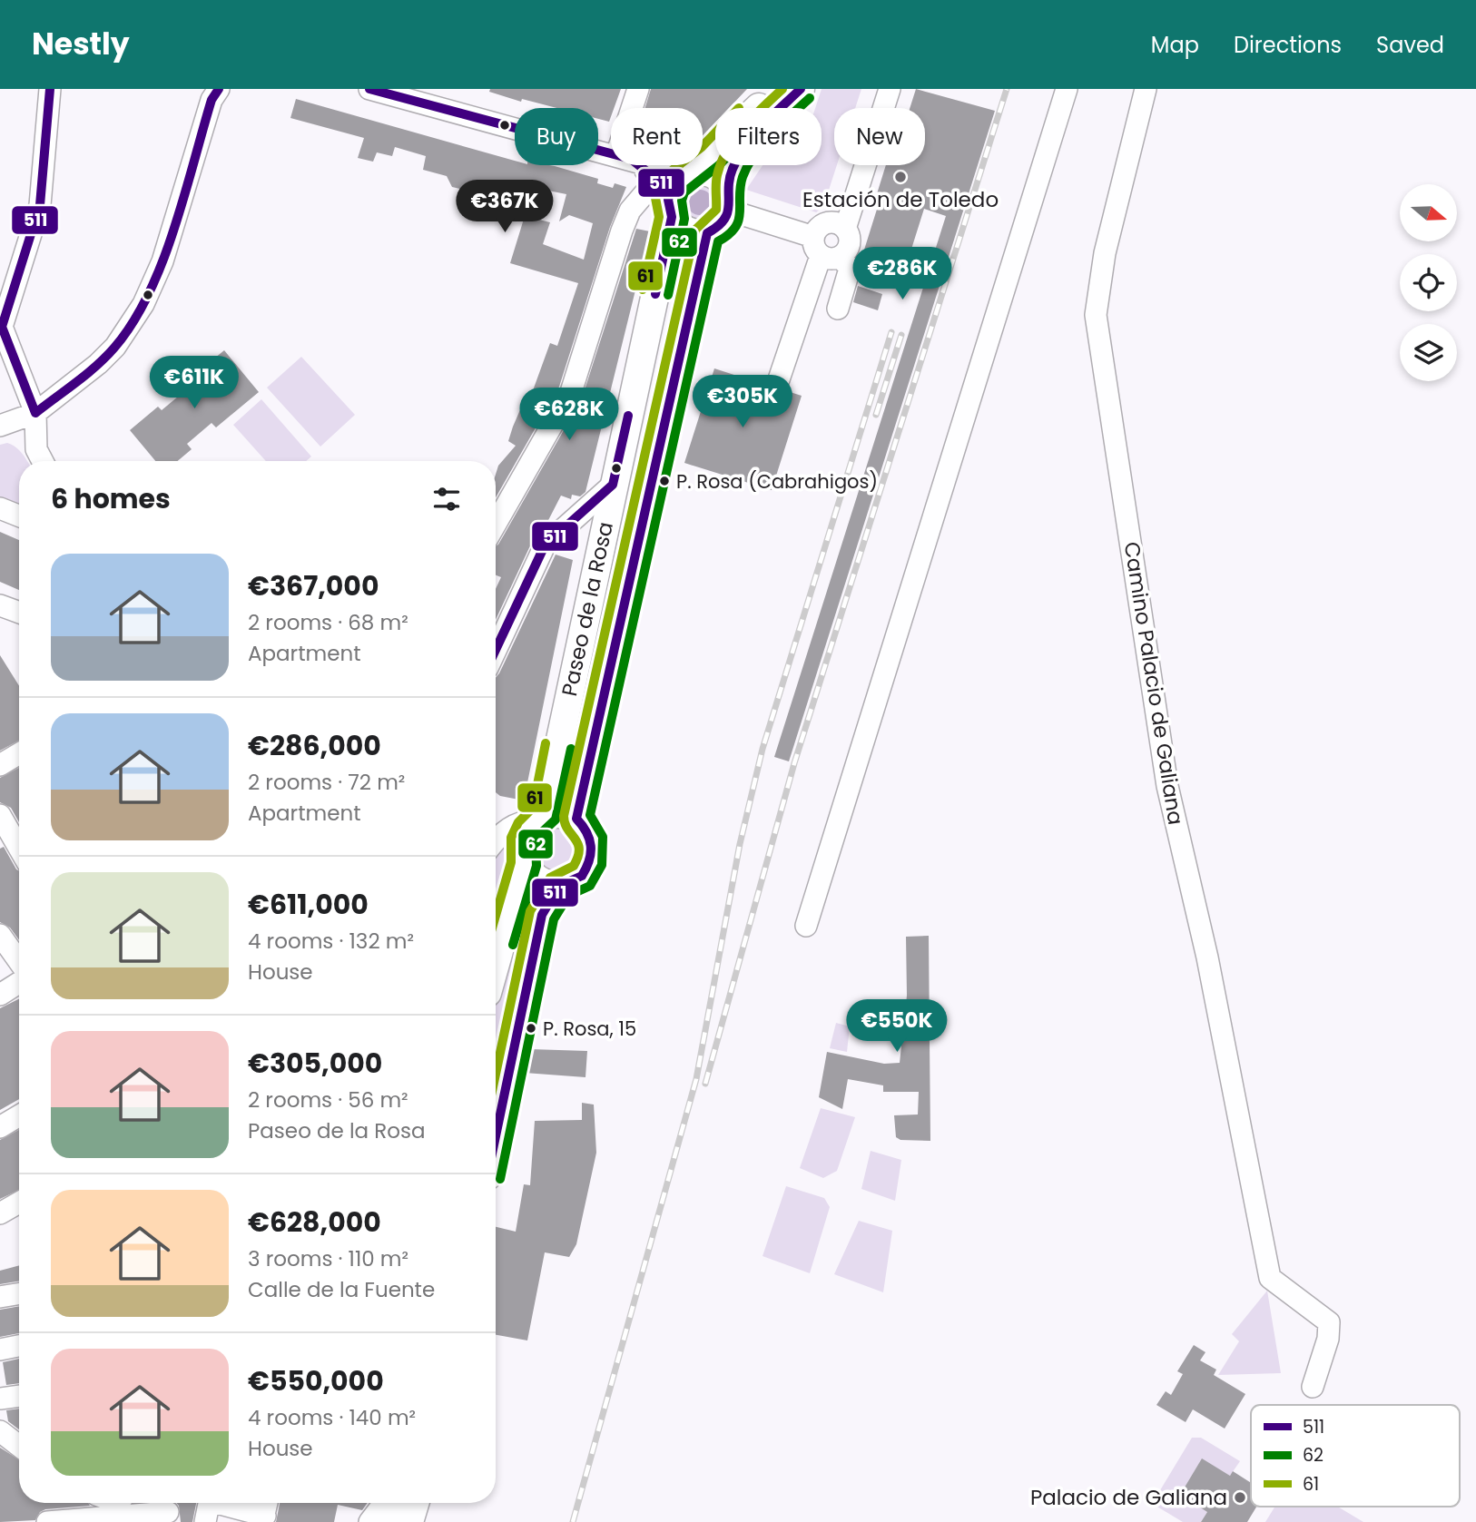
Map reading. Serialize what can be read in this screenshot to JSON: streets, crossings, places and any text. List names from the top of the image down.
{
  "streets": {
    "main road": ["Paseo de la Rosa"],
    "street": ["Camino Palacio de Galiana"]
  },
  "places": [
    "Estación de Toledo",
    "P. Rosa (Cabrahigos)",
    "P. Rosa, 15",
    "Palacio de Galiana"
  ],
  "lines": ["transit line 511", "transit line 61", "transit line 62"],
  "legend": ["511", "62", "61"],
  "north": "right",
  "page": {
    "header": "Nestly",
    "nav": ["Map", "Directions", "Saved"],
    "chip": [
      "Buy",
      "Rent",
      "Filters",
      "New"
    ],
    "price": [
      "€367K",
      "€286K",
      "€611K",
      "€305K",
      "€628K",
      "€550K"
    ],
    "heading": "6 homes",
    "list": [
      {
        "name": "€367,000",
        "note": "2 rooms · 68 m² · Apartment"
      },
      {
        "name": "€286,000",
        "note": "2 rooms · 72 m² · Apartment"
      },
      {
        "name": "€611,000",
        "note": "4 rooms · 132 m² · House"
      },
      {
        "name": "€305,000",
        "note": "2 rooms · 56 m² · Paseo de la Rosa"
      },
      {
        "name": "€628,000",
        "note": "3 rooms · 110 m² · Calle de la Fuente"
      },
      {
        "name": "€550,000",
        "note": "4 rooms · 140 m² · House"
      }
    ]
  }
}
